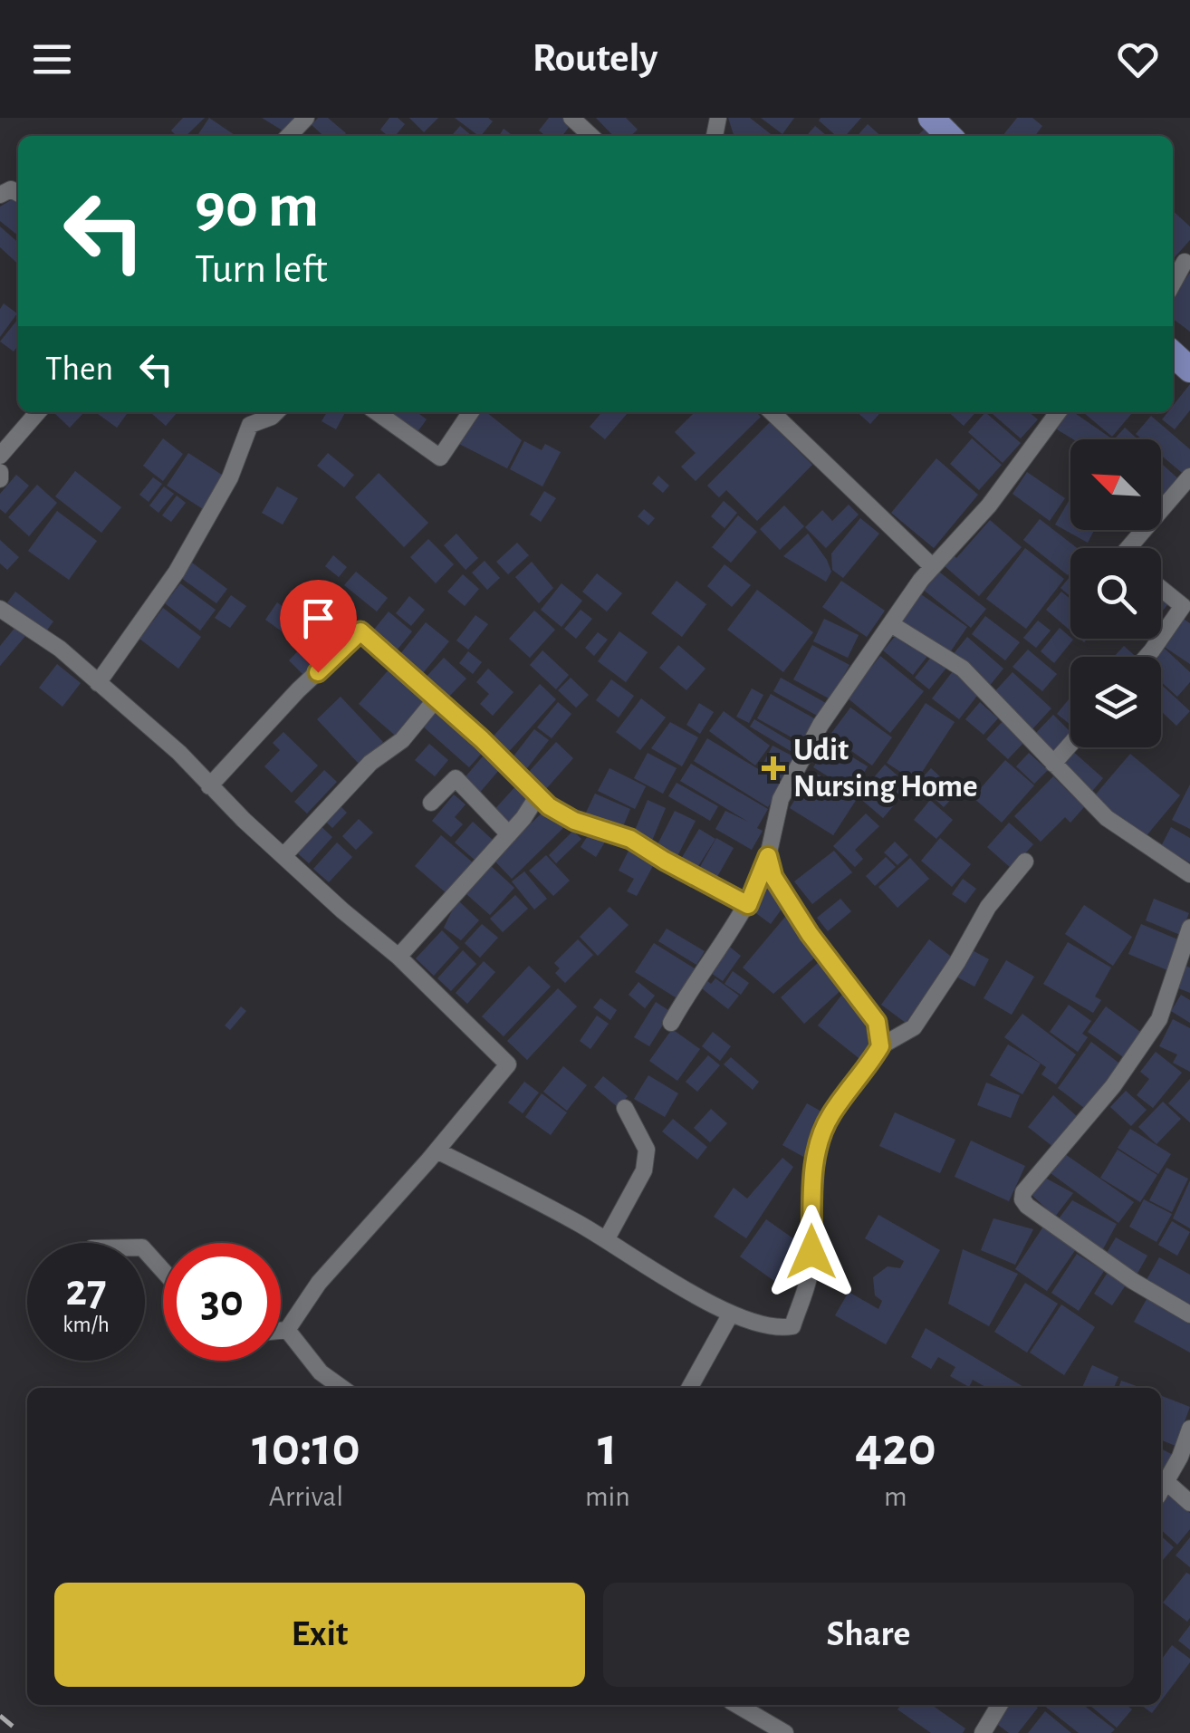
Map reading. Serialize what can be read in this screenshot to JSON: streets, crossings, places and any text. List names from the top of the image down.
{
  "places": {
    "health": ["Udit Nursing Home"]
  },
  "north": "top left",
  "page": {
    "header": "Routely",
    "turn": ["90 m", "Turn left"],
    "then": "Then",
    "speed": "27 km/h",
    "limit": "30",
    "eta": [
      "10:10",
      "Arrival",
      "1",
      "min",
      "420",
      "m"
    ],
    "buttons": ["Exit", "Share"]
  }
}
